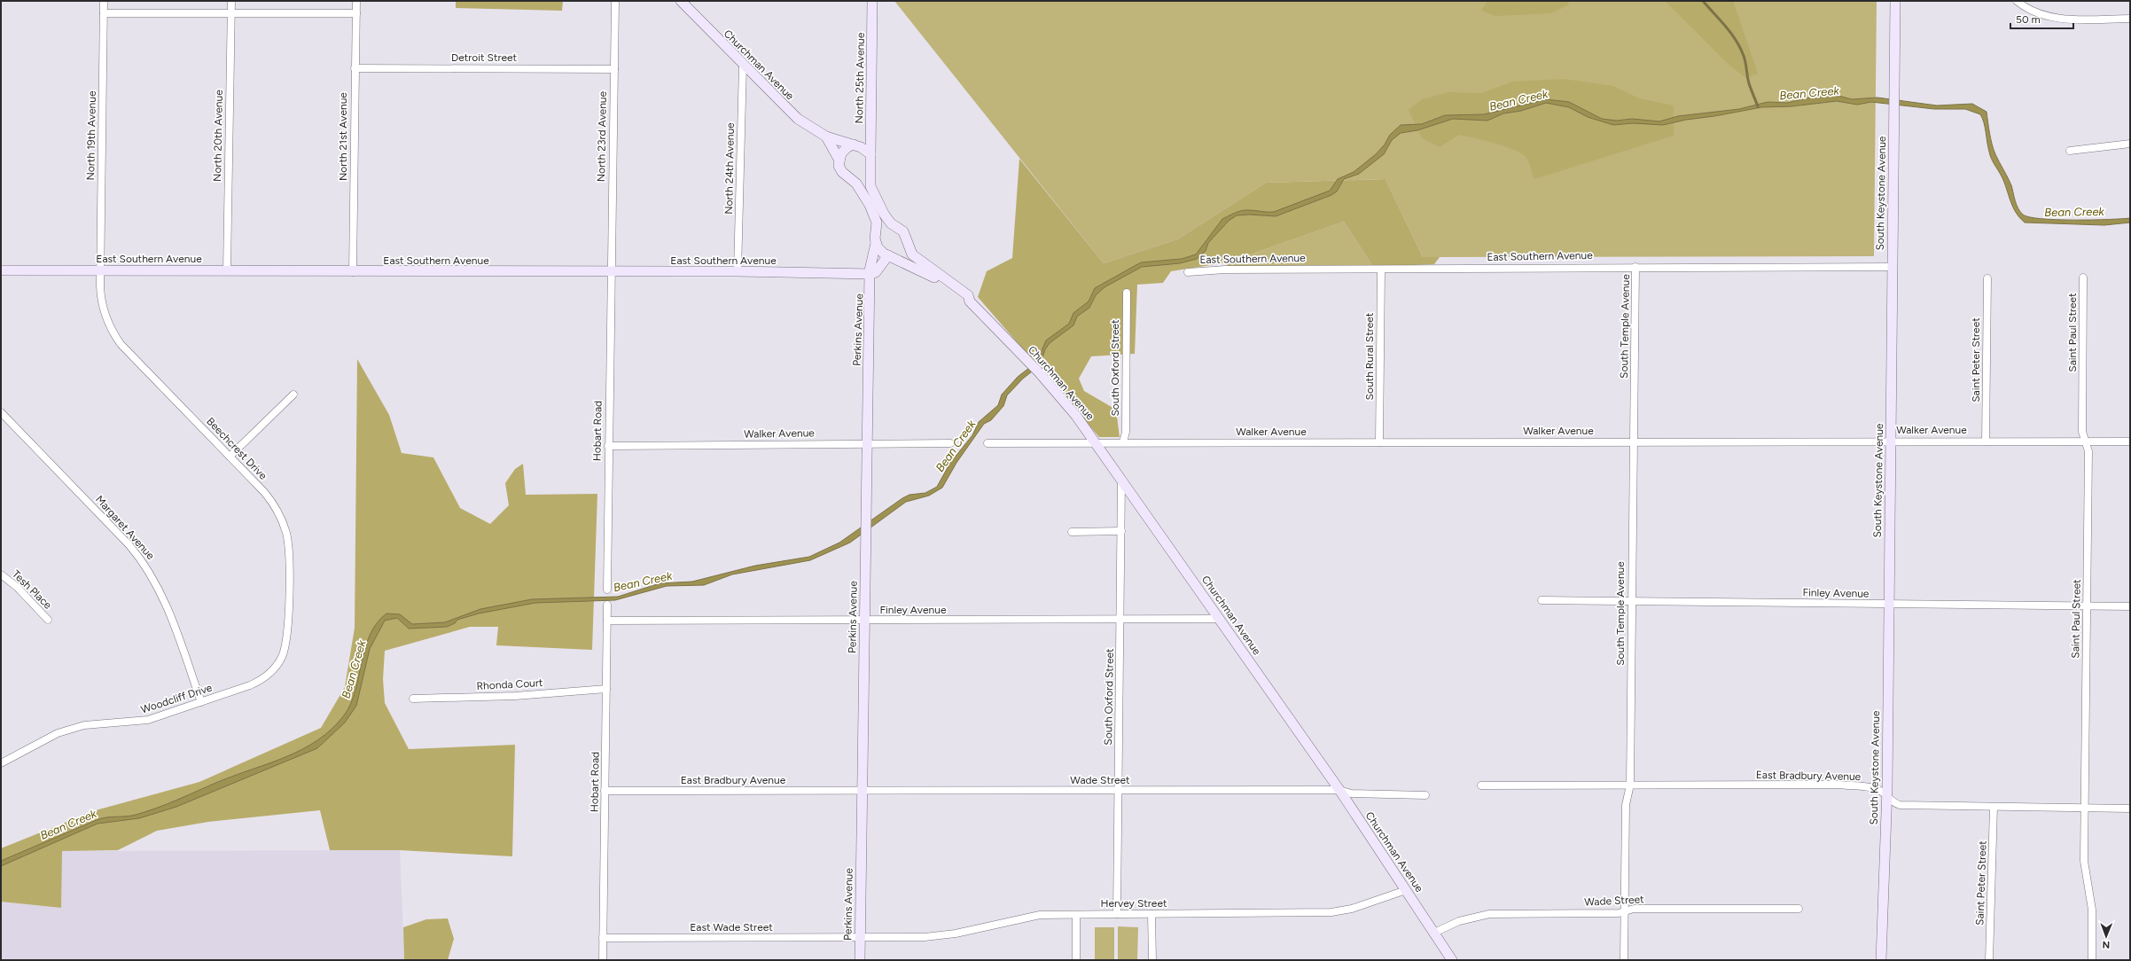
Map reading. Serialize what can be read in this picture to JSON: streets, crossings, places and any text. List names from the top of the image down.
{
  "streets": {
    "main road": [
      "Churchman Avenue",
      "North 25th Avenue",
      "South Keystone Avenue",
      "East Southern Avenue",
      "Perkins Avenue"
    ],
    "street": [
      "Detroit Street",
      "North 19th Avenue",
      "North 20th Avenue",
      "North 21st Avenue",
      "North 23rd Avenue",
      "North 24th Avenue",
      "South Temple Avenue",
      "Saint Paul Street",
      "South Rural Street",
      "Saint Peter Street",
      "South Oxford Street",
      "Walker Avenue",
      "Hobart Road",
      "Beechcrest Drive",
      "Margaret Avenue",
      "Tesh Place",
      "Finley Avenue",
      "Rhonda Court",
      "Woodcliff Drive",
      "East Bradbury Avenue",
      "Wade Street",
      "Hervey Street",
      "East Wade Street"
    ]
  },
  "crossings": [
    ["Detroit Street", "North 21st Avenue"],
    ["Detroit Street", "North 23rd Avenue"],
    ["Churchman Avenue", "North 25th Avenue"],
    ["Churchman Avenue", "North 24th Avenue"],
    ["Churchman Avenue", "Perkins Avenue"],
    ["Churchman Avenue", "South Oxford Street"],
    ["Churchman Avenue", "Walker Avenue"],
    ["Churchman Avenue", "Finley Avenue"],
    ["Churchman Avenue", "Wade Street"],
    ["Churchman Avenue", "Hervey Street"],
    ["North 19th Avenue", "East Southern Avenue"],
    ["North 19th Avenue", "Beechcrest Drive"],
    ["North 20th Avenue", "East Southern Avenue"],
    ["North 21st Avenue", "East Southern Avenue"],
    ["North 23rd Avenue", "East Southern Avenue"],
    ["North 23rd Avenue", "Hobart Road"],
    ["North 24th Avenue", "East Southern Avenue"],
    ["South Keystone Avenue", "East Southern Avenue"],
    ["South Keystone Avenue", "Walker Avenue"],
    ["South Keystone Avenue", "Finley Avenue"],
    ["South Keystone Avenue", "East Bradbury Avenue"],
    ["East Southern Avenue", "South Temple Avenue"],
    ["East Southern Avenue", "Perkins Avenue"],
    ["East Southern Avenue", "South Rural Street"],
    ["East Southern Avenue", "Hobart Road"],
    ["East Southern Avenue", "Beechcrest Drive"],
    ["South Temple Avenue", "Walker Avenue"],
    ["South Temple Avenue", "Finley Avenue"],
    ["South Temple Avenue", "East Bradbury Avenue"],
    ["South Temple Avenue", "Wade Street"],
    ["Perkins Avenue", "Walker Avenue"],
    ["Perkins Avenue", "Finley Avenue"],
    ["Perkins Avenue", "East Bradbury Avenue"],
    ["Perkins Avenue", "Wade Street"],
    ["Perkins Avenue", "Hervey Street"],
    ["Perkins Avenue", "East Wade Street"],
    ["Saint Paul Street", "Walker Avenue"],
    ["Saint Paul Street", "Finley Avenue"],
    ["Saint Paul Street", "East Bradbury Avenue"],
    ["South Rural Street", "Walker Avenue"],
    ["Saint Peter Street", "Walker Avenue"],
    ["Saint Peter Street", "East Bradbury Avenue"],
    ["South Oxford Street", "Walker Avenue"],
    ["South Oxford Street", "Finley Avenue"],
    ["South Oxford Street", "Wade Street"],
    ["South Oxford Street", "Hervey Street"],
    ["Walker Avenue", "Hobart Road"],
    ["Hobart Road", "Finley Avenue"],
    ["Hobart Road", "Rhonda Court"],
    ["Hobart Road", "East Bradbury Avenue"],
    ["Hobart Road", "East Wade Street"],
    ["Beechcrest Drive", "Woodcliff Drive"],
    ["Margaret Avenue", "Woodcliff Drive"],
    ["East Bradbury Avenue", "Wade Street"],
    ["Hervey Street", "East Wade Street"]
  ],
  "water": ["Bean Creek"],
  "scale_bar": "50 m",
  "north": "bottom"
}
